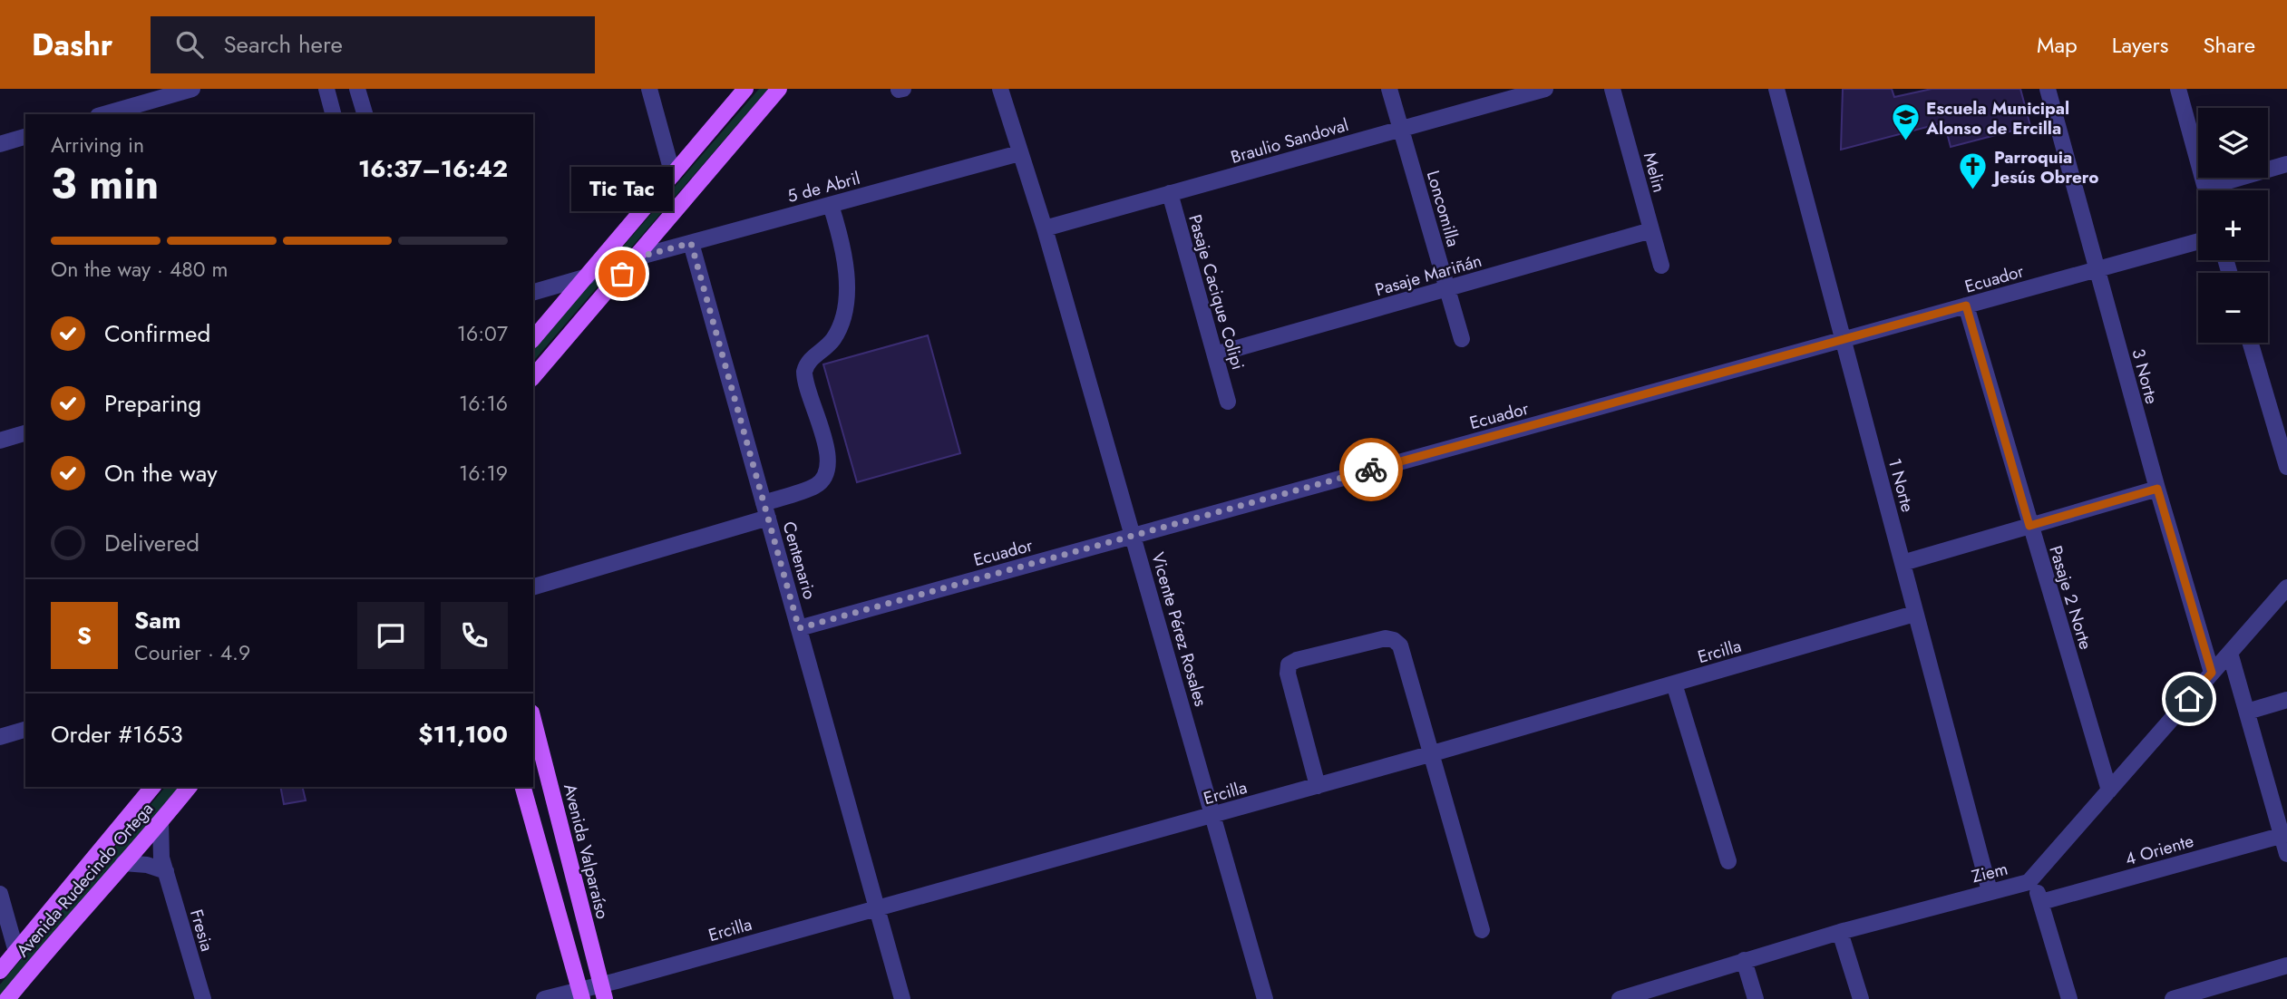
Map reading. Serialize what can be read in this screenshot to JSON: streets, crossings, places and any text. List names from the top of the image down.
{
  "streets": {
    "main road": ["Avenida Valparaíso", "Avenida Rudecindo Ortega"],
    "street": [
      "Braulio Sandoval",
      "Melin",
      "5 de Abril",
      "Loncomilla",
      "Pasaje Mariñán",
      "Ecuador",
      "Pasaje Cacique Colipi",
      "3 Norte",
      "1 Norte",
      "Centenario",
      "Pasaje 2 Norte",
      "Vicente Pérez Rosales",
      "Ercilla",
      "4 Oriente",
      "Ziem",
      "Fresia"
    ]
  },
  "crossings": [
    ["Braulio Sandoval", "Loncomilla"],
    ["Braulio Sandoval", "Pasaje Cacique Colipi"],
    ["Braulio Sandoval", "Vicente Pérez Rosales"],
    ["Melin", "Pasaje Mariñán"],
    ["5 de Abril", "Centenario"],
    ["5 de Abril", "Vicente Pérez Rosales"],
    ["Loncomilla", "Pasaje Mariñán"],
    ["Pasaje Mariñán", "Pasaje Cacique Colipi"],
    ["Ecuador", "3 Norte"],
    ["Ecuador", "1 Norte"],
    ["Ecuador", "Centenario"],
    ["Ecuador", "Pasaje 2 Norte"],
    ["Ecuador", "Vicente Pérez Rosales"],
    ["3 Norte", "Ziem"],
    ["1 Norte", "Ercilla"],
    ["1 Norte", "Ziem"],
    ["Centenario", "Ercilla"],
    ["Pasaje 2 Norte", "Ziem"],
    ["Vicente Pérez Rosales", "Ercilla"],
    ["Ercilla", "Avenida Valparaíso"],
    ["Avenida Rudecindo Ortega", "Fresia"]
  ],
  "places": {
    "school or university": ["Escuela Municipal Alonso de Ercilla"],
    "church": ["Parroquia Jesús Obrero"],
    "other": ["Tic Tac"]
  },
  "page": {
    "header": "Dashr",
    "search": "Search here",
    "nav": ["Map", "Layers", "Share"],
    "map_buttons": ["+", "−"],
    "heading": ["3 min", "Arriving in", "16:37–16:42"],
    "panel": [
      "Sam",
      "Courier · 4.9",
      "Order #1653",
      "$11,100"
    ],
    "bubble": "Tic Tac",
    "bar": "On the way · 480 m",
    "list": [
      ["Confirmed", "16:07"],
      ["Preparing", "16:16"],
      ["On the way", "16:19"],
      "Delivered"
    ],
    "round": "S"
  }
}
